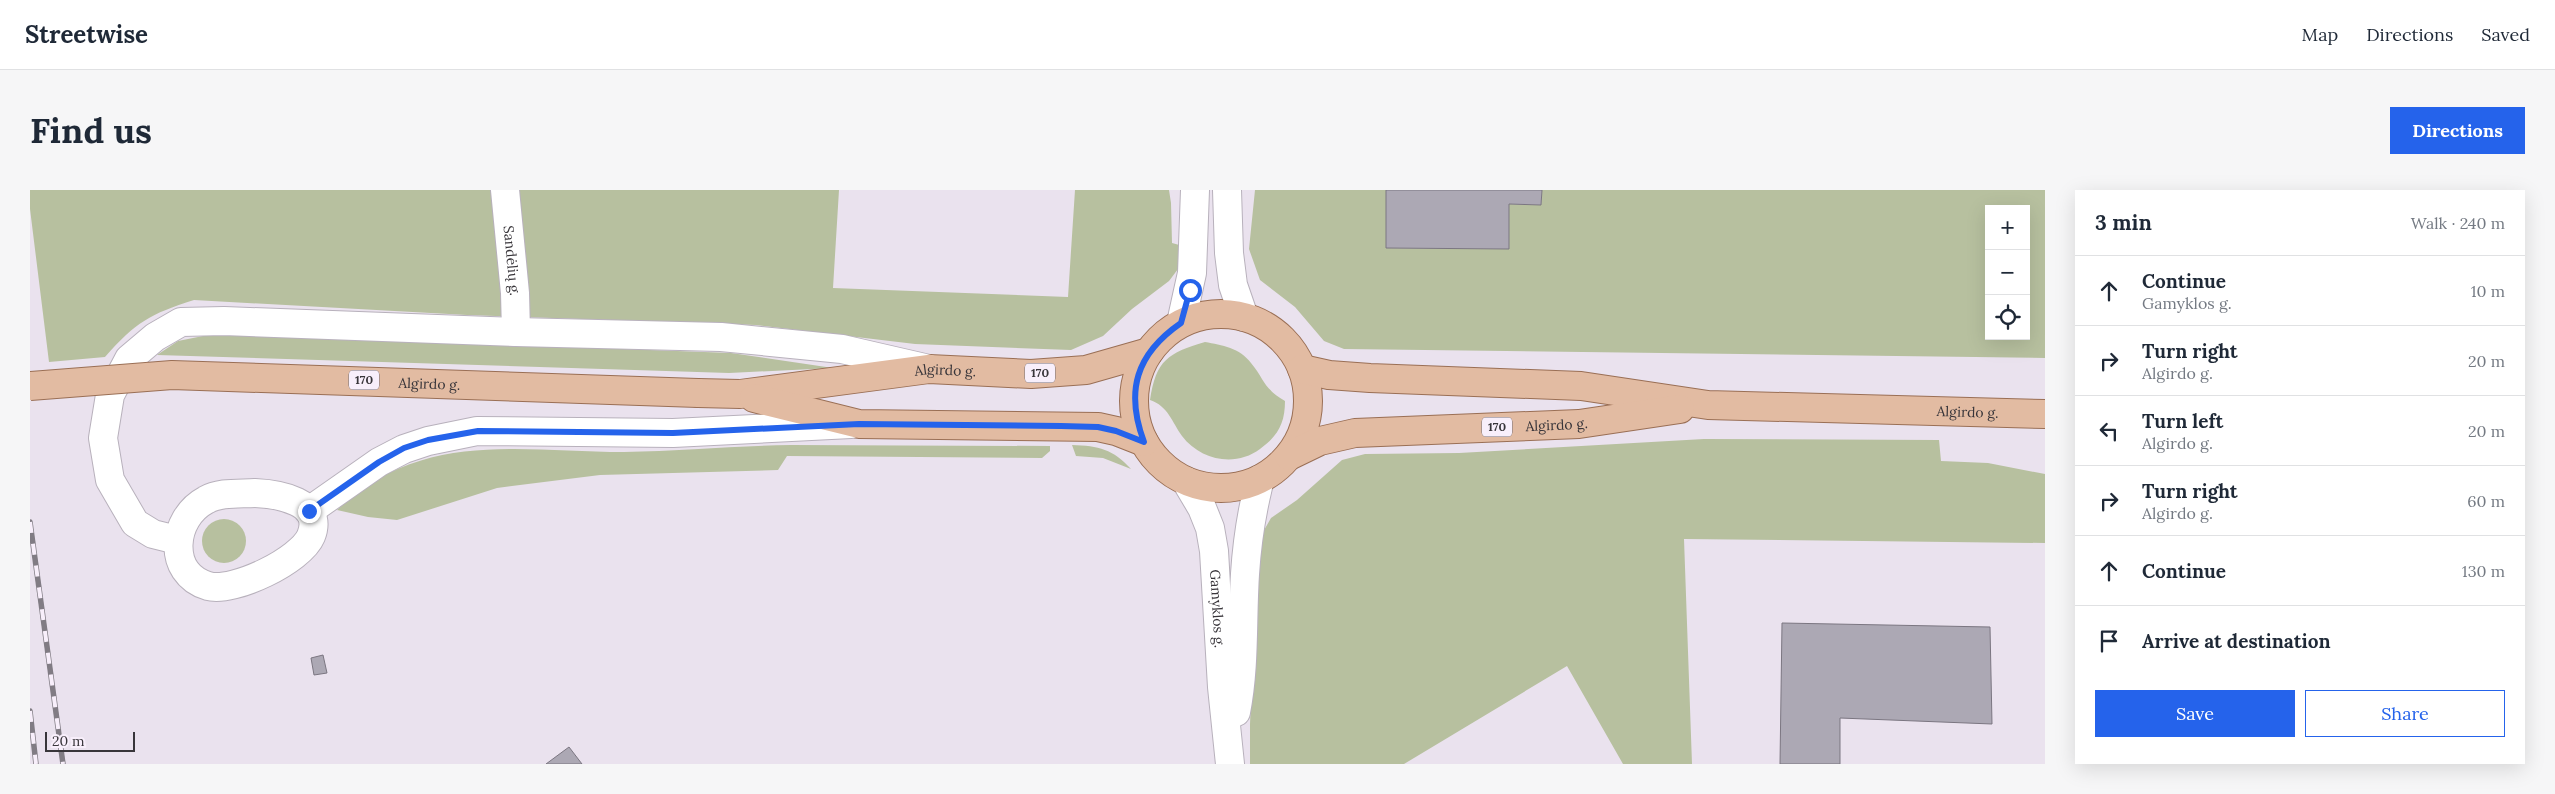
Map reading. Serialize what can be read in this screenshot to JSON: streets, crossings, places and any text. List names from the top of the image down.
{
  "streets": {
    "main road": ["Algirdo g.", "170"],
    "street": ["Sandėlių g.", "Gamyklos g."]
  },
  "crossings": [
    ["Algirdo g.", "Gamyklos g."]
  ],
  "scale_bar": "20 m",
  "page": {
    "header": "Streetwise",
    "nav": ["Map", "Directions", "Saved"],
    "buttons": [
      "Directions",
      ["Save", "Share"]
    ],
    "title": "Find us",
    "heading": ["3 min", "Walk · 240 m"],
    "map_buttons": ["+", "−"],
    "list": [
      ["Continue", "Gamyklos g.", "10 m"],
      ["Turn right", "Algirdo g.", "20 m"],
      ["Turn left", "Algirdo g.", "20 m"],
      ["Turn right", "Algirdo g.", "60 m"],
      ["Continue", "130 m"],
      "Arrive at destination"
    ],
    "scale": "20 m"
  }
}
